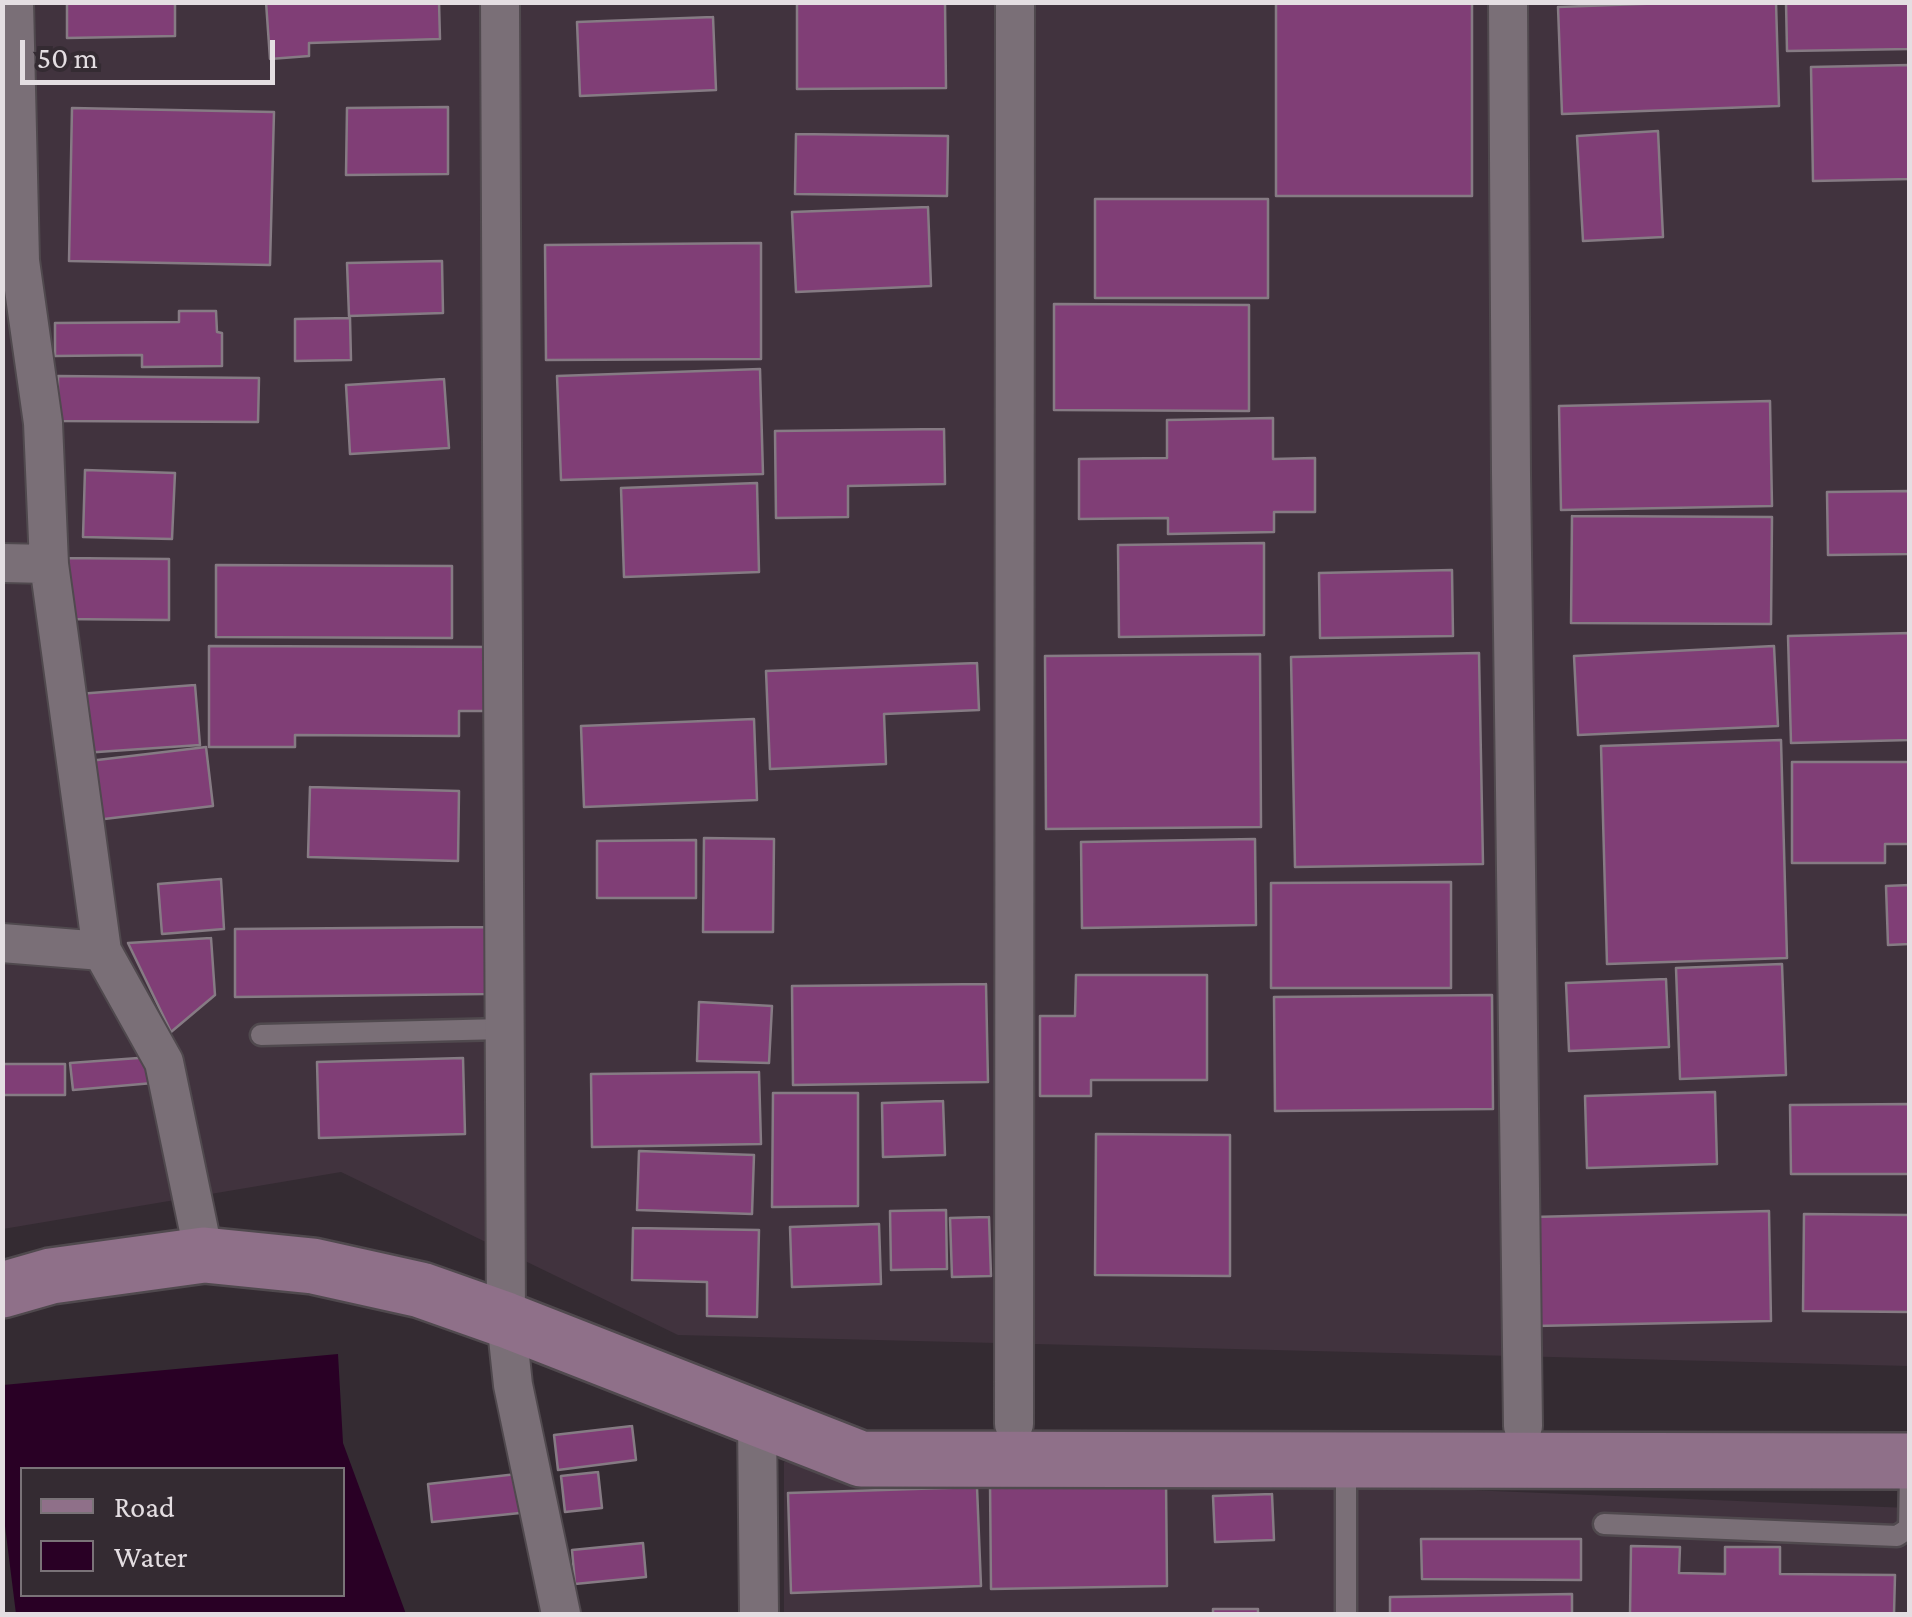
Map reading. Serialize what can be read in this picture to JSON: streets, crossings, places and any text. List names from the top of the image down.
{
  "legend": ["Road", "Water"],
  "scale_bar": "50 m"
}
